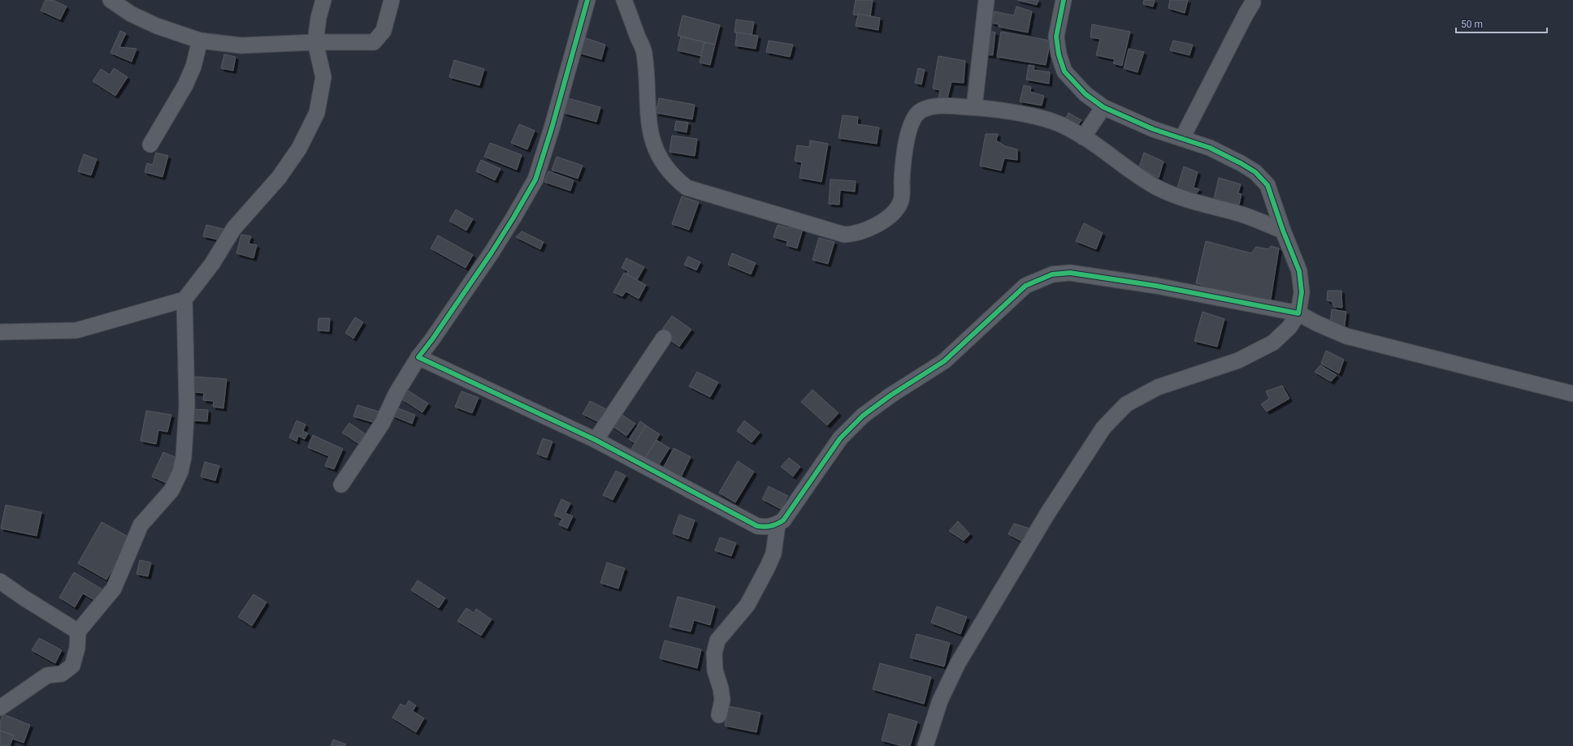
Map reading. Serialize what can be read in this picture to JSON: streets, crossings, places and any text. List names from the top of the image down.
{
  "scale_bar": "50 m"
}
